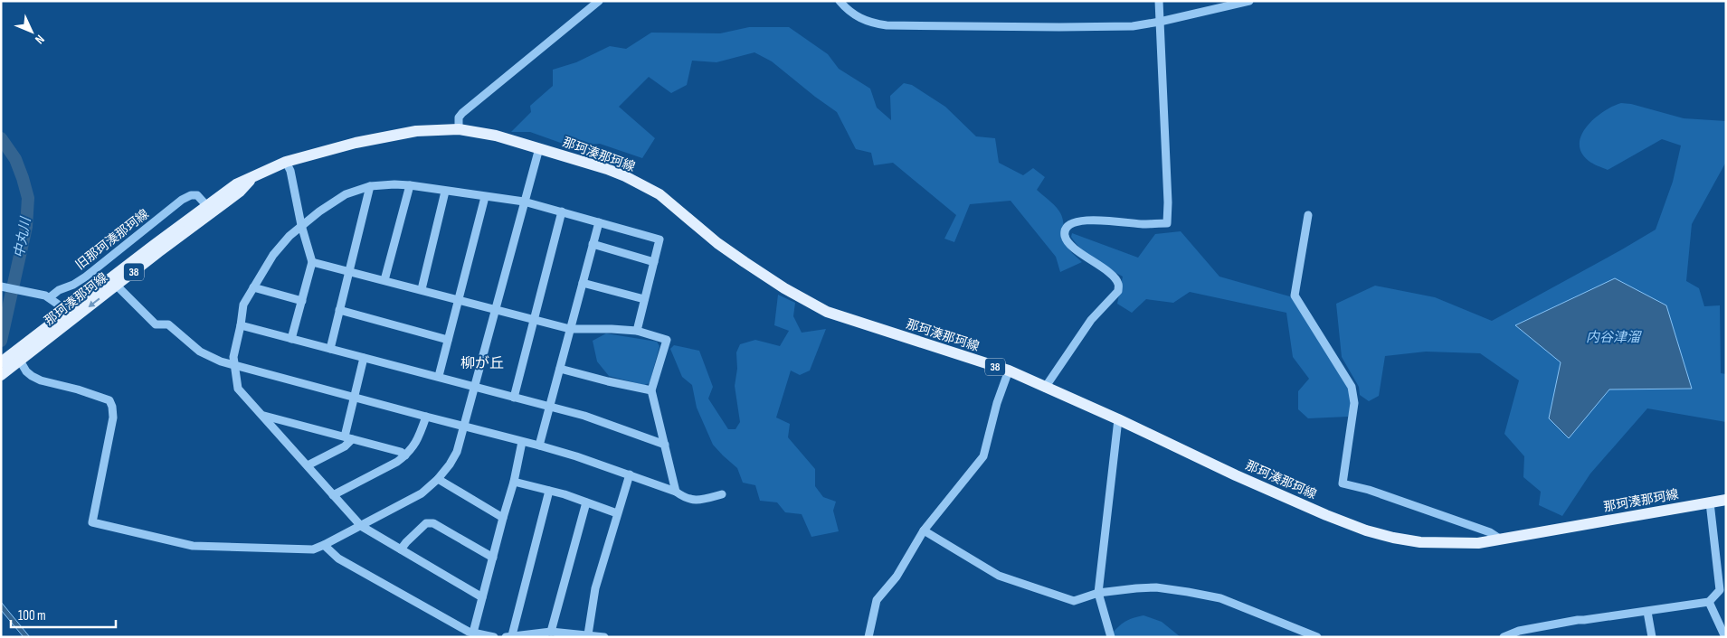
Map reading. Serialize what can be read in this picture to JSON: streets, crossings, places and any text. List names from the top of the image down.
{
  "streets": {
    "main road": ["那珂湊那珂線", "38"],
    "street": ["旧那珂湊那珂線"]
  },
  "crossings": [
    ["那珂湊那珂線", "旧那珂湊那珂線"]
  ],
  "districts": ["柳が丘"],
  "water": ["中丸川", "内谷津溜"],
  "scale_bar": "100 m",
  "north": "bottom right"
}
